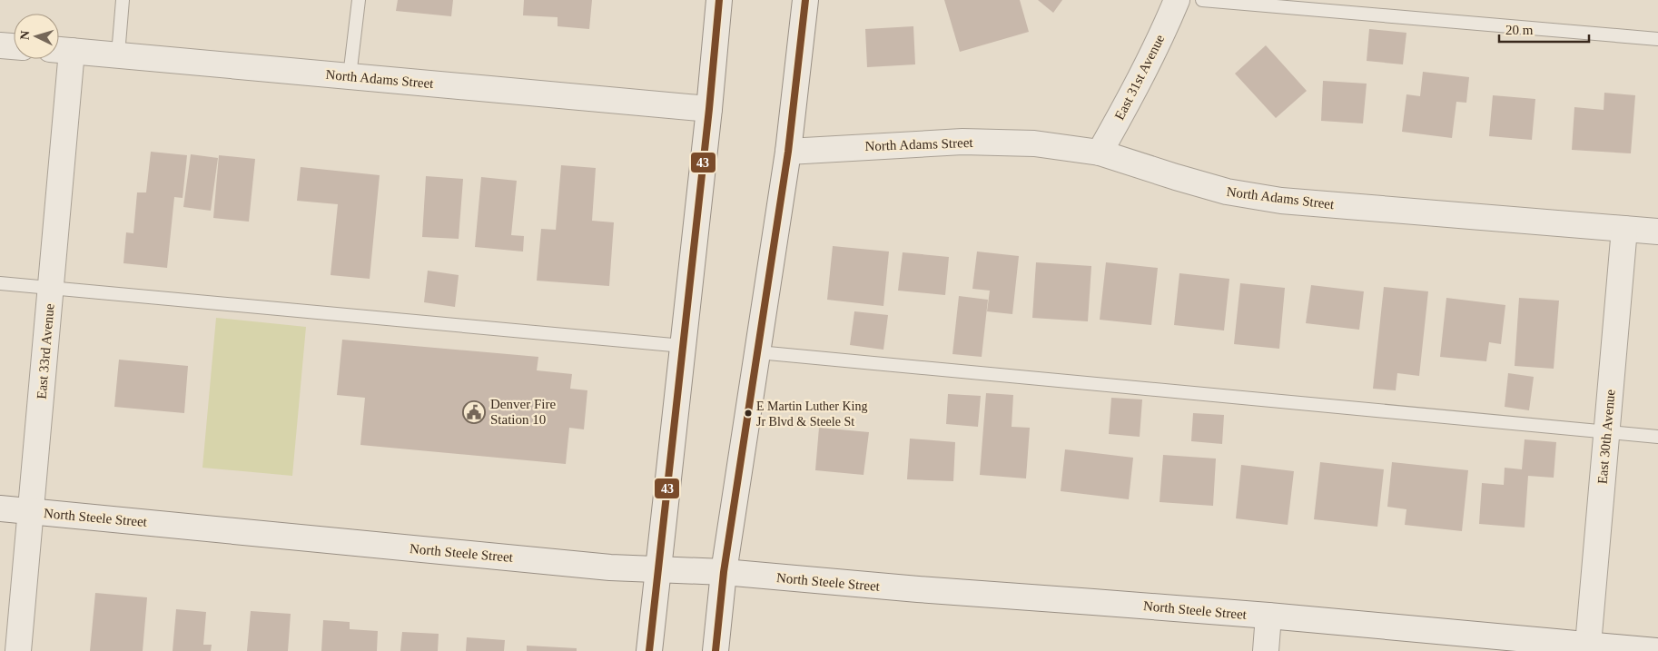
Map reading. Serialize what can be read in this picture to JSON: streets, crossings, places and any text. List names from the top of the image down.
{
  "streets": {
    "street": [
      "East 31st Avenue",
      "North Adams Street",
      "East 33rd Avenue",
      "East 30th Avenue",
      "North Steele Street"
    ]
  },
  "crossings": [
    ["East 31st Avenue", "North Adams Street"],
    ["North Adams Street", "East 33rd Avenue"],
    ["North Adams Street", "East 30th Avenue"],
    ["East 33rd Avenue", "North Steele Street"],
    ["East 30th Avenue", "North Steele Street"]
  ],
  "places": {
    "public building": ["Denver Fire Station 10"],
    "other": ["E Martin Luther King Jr Blvd & Steele St"]
  },
  "lines": ["transit line 43"],
  "scale_bar": "20 m",
  "north": "left"
}
